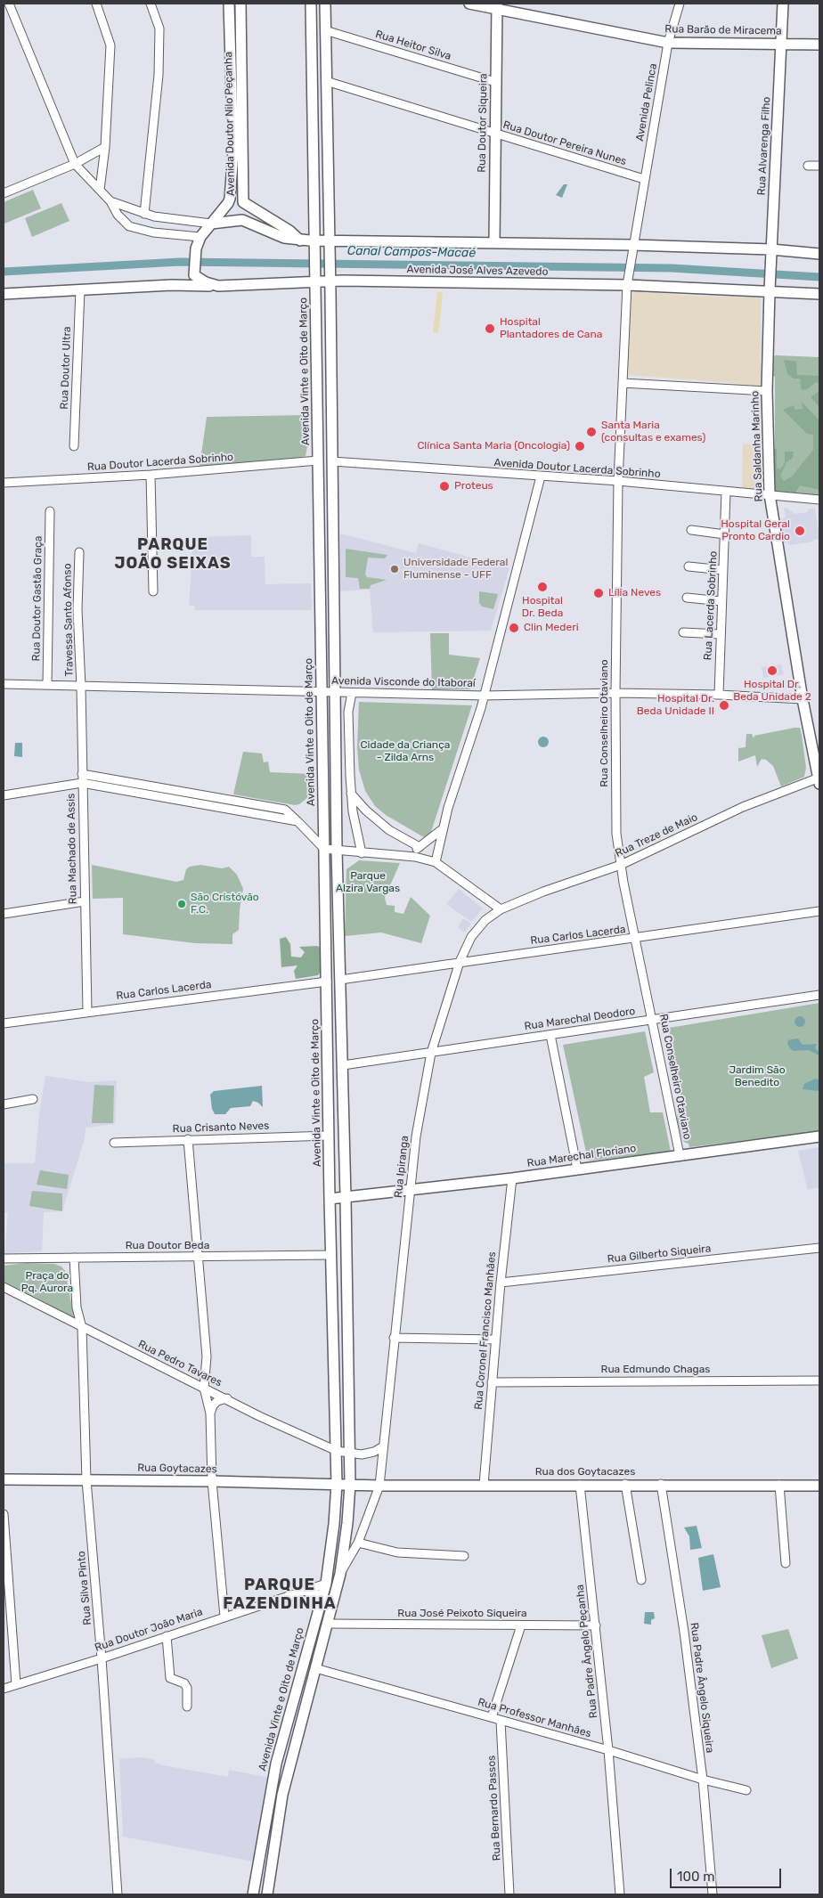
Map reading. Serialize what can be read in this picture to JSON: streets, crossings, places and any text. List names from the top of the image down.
{
  "streets": {
    "main road": [
      "Rua Barão de Miracema",
      "Rua Doutor Siqueira",
      "Avenida Doutor Nilo Peçanha",
      "Rua Alvarenga Filho",
      "Avenida José Alves Azevedo",
      "Avenida Vinte e Oito de Março",
      "Rua Saldanha Marinho",
      "Rua Marechal Floriano",
      "Rua Goytacazes",
      "Rua dos Goytacazes"
    ],
    "street": [
      "Rua Heitor Silva",
      "Avenida Pelinca",
      "Rua Doutor Pereira Nunes",
      "Rua Doutor Ultra",
      "Rua Doutor Lacerda Sobrinho",
      "Avenida Doutor Lacerda Sobrinho",
      "Rua Doutor Gastão Graça",
      "Rua Lacerda Sobrinho",
      "Travessa Santo Afonso",
      "Avenida Visconde do Itaboraí",
      "Rua Conselheiro Otaviano",
      "Rua Treze de Maio",
      "Rua Machado de Assis",
      "Rua Carlos Lacerda",
      "Rua Marechal Deodoro",
      "Rua Crisanto Neves",
      "Rua Ipiranga",
      "Rua Doutor Beda",
      "Rua Gilberto Siqueira",
      "Rua Coronel Francisco Manhães",
      "Rua Pedro Tavares",
      "Rua Edmundo Chagas",
      "Rua Silva Pinto",
      "Rua José Peixoto Siqueira",
      "Rua Doutor João Maria",
      "Rua Padre Ângelo Peçanha",
      "Rua Padre Ângelo Siqueira",
      "Rua Professor Manhães",
      "Rua Bernardo Passos"
    ]
  },
  "crossings": [
    ["Rua Barão de Miracema", "Avenida Pelinca"],
    ["Rua Barão de Miracema", "Rua Doutor Siqueira"],
    ["Rua Barão de Miracema", "Rua Alvarenga Filho"],
    ["Rua Heitor Silva", "Rua Doutor Siqueira"],
    ["Avenida Pelinca", "Rua Doutor Pereira Nunes"],
    ["Avenida Pelinca", "Avenida José Alves Azevedo"],
    ["Avenida Pelinca", "Rua Conselheiro Otaviano"],
    ["Rua Doutor Siqueira", "Rua Doutor Pereira Nunes"],
    ["Rua Alvarenga Filho", "Avenida José Alves Azevedo"],
    ["Rua Alvarenga Filho", "Rua Saldanha Marinho"],
    ["Avenida José Alves Azevedo", "Avenida Vinte e Oito de Março"],
    ["Avenida José Alves Azevedo", "Rua Saldanha Marinho"],
    ["Avenida José Alves Azevedo", "Rua Conselheiro Otaviano"],
    ["Avenida Vinte e Oito de Março", "Rua Doutor Lacerda Sobrinho"],
    ["Avenida Vinte e Oito de Março", "Avenida Visconde do Itaboraí"],
    ["Avenida Vinte e Oito de Março", "Rua Carlos Lacerda"],
    ["Avenida Vinte e Oito de Março", "Rua Crisanto Neves"],
    ["Avenida Vinte e Oito de Março", "Rua Marechal Floriano"],
    ["Avenida Vinte e Oito de Março", "Rua Doutor Beda"],
    ["Avenida Vinte e Oito de Março", "Rua Pedro Tavares"],
    ["Avenida Vinte e Oito de Março", "Rua Goytacazes"],
    ["Avenida Vinte e Oito de Março", "Rua Doutor João Maria"],
    ["Rua Saldanha Marinho", "Avenida Doutor Lacerda Sobrinho"],
    ["Rua Saldanha Marinho", "Avenida Visconde do Itaboraí"],
    ["Rua Saldanha Marinho", "Rua Treze de Maio"],
    ["Avenida Doutor Lacerda Sobrinho", "Rua Lacerda Sobrinho"],
    ["Avenida Doutor Lacerda Sobrinho", "Rua Conselheiro Otaviano"],
    ["Rua Doutor Gastão Graça", "Avenida Visconde do Itaboraí"],
    ["Rua Lacerda Sobrinho", "Avenida Visconde do Itaboraí"],
    ["Travessa Santo Afonso", "Avenida Visconde do Itaboraí"],
    ["Travessa Santo Afonso", "Rua Machado de Assis"],
    ["Avenida Visconde do Itaboraí", "Rua Conselheiro Otaviano"],
    ["Avenida Visconde do Itaboraí", "Rua Machado de Assis"],
    ["Rua Conselheiro Otaviano", "Rua Treze de Maio"],
    ["Rua Conselheiro Otaviano", "Rua Carlos Lacerda"],
    ["Rua Conselheiro Otaviano", "Rua Marechal Deodoro"],
    ["Rua Conselheiro Otaviano", "Rua Marechal Floriano"],
    ["Rua Treze de Maio", "Rua Ipiranga"],
    ["Rua Machado de Assis", "Rua Carlos Lacerda"],
    ["Rua Carlos Lacerda", "Rua Ipiranga"],
    ["Rua Marechal Deodoro", "Rua Ipiranga"],
    ["Rua Marechal Floriano", "Rua Ipiranga"],
    ["Rua Marechal Floriano", "Rua Coronel Francisco Manhães"],
    ["Rua Ipiranga", "Rua dos Goytacazes"],
    ["Rua Doutor Beda", "Rua Silva Pinto"],
    ["Rua Gilberto Siqueira", "Rua Coronel Francisco Manhães"],
    ["Rua Coronel Francisco Manhães", "Rua Edmundo Chagas"],
    ["Rua Coronel Francisco Manhães", "Rua dos Goytacazes"],
    ["Rua Pedro Tavares", "Rua Silva Pinto"],
    ["Rua Goytacazes", "Rua dos Goytacazes"],
    ["Rua Goytacazes", "Rua Silva Pinto"],
    ["Rua dos Goytacazes", "Rua Padre Ângelo Peçanha"],
    ["Rua dos Goytacazes", "Rua Padre Ângelo Siqueira"],
    ["Rua Silva Pinto", "Rua Doutor João Maria"],
    ["Rua José Peixoto Siqueira", "Rua Padre Ângelo Peçanha"],
    ["Rua Padre Ângelo Peçanha", "Rua Professor Manhães"],
    ["Rua Padre Ângelo Siqueira", "Rua Professor Manhães"],
    ["Rua Professor Manhães", "Rua Bernardo Passos"]
  ],
  "districts": ["PARQUE JOÃO SEIXAS", "PARQUE FAZENDINHA"],
  "water": ["Canal Campos-Macaé"],
  "parks": [
    "Cidade da Criança - Zilda Arns",
    "Parque Alzira Vargas",
    "Jardim São Benedito",
    "Praça do Pq. Aurora"
  ],
  "places": [
    "Hospital Plantadores de Cana",
    "Santa Maria (consultas e exames)",
    "Clínica Santa Maria (Oncologia)",
    "Proteus",
    "Hospital Geral Pronto Cardio",
    "Universidade Federal Fluminense - UFF",
    "Hospital Dr. Beda",
    "Lília Neves",
    "Clin Mederi",
    "Hospital Dr. Beda Unidade 2",
    "Hospital Dr. Beda Unidade II",
    "São Cristóvão F.C."
  ],
  "scale_bar": "100 m"
}
